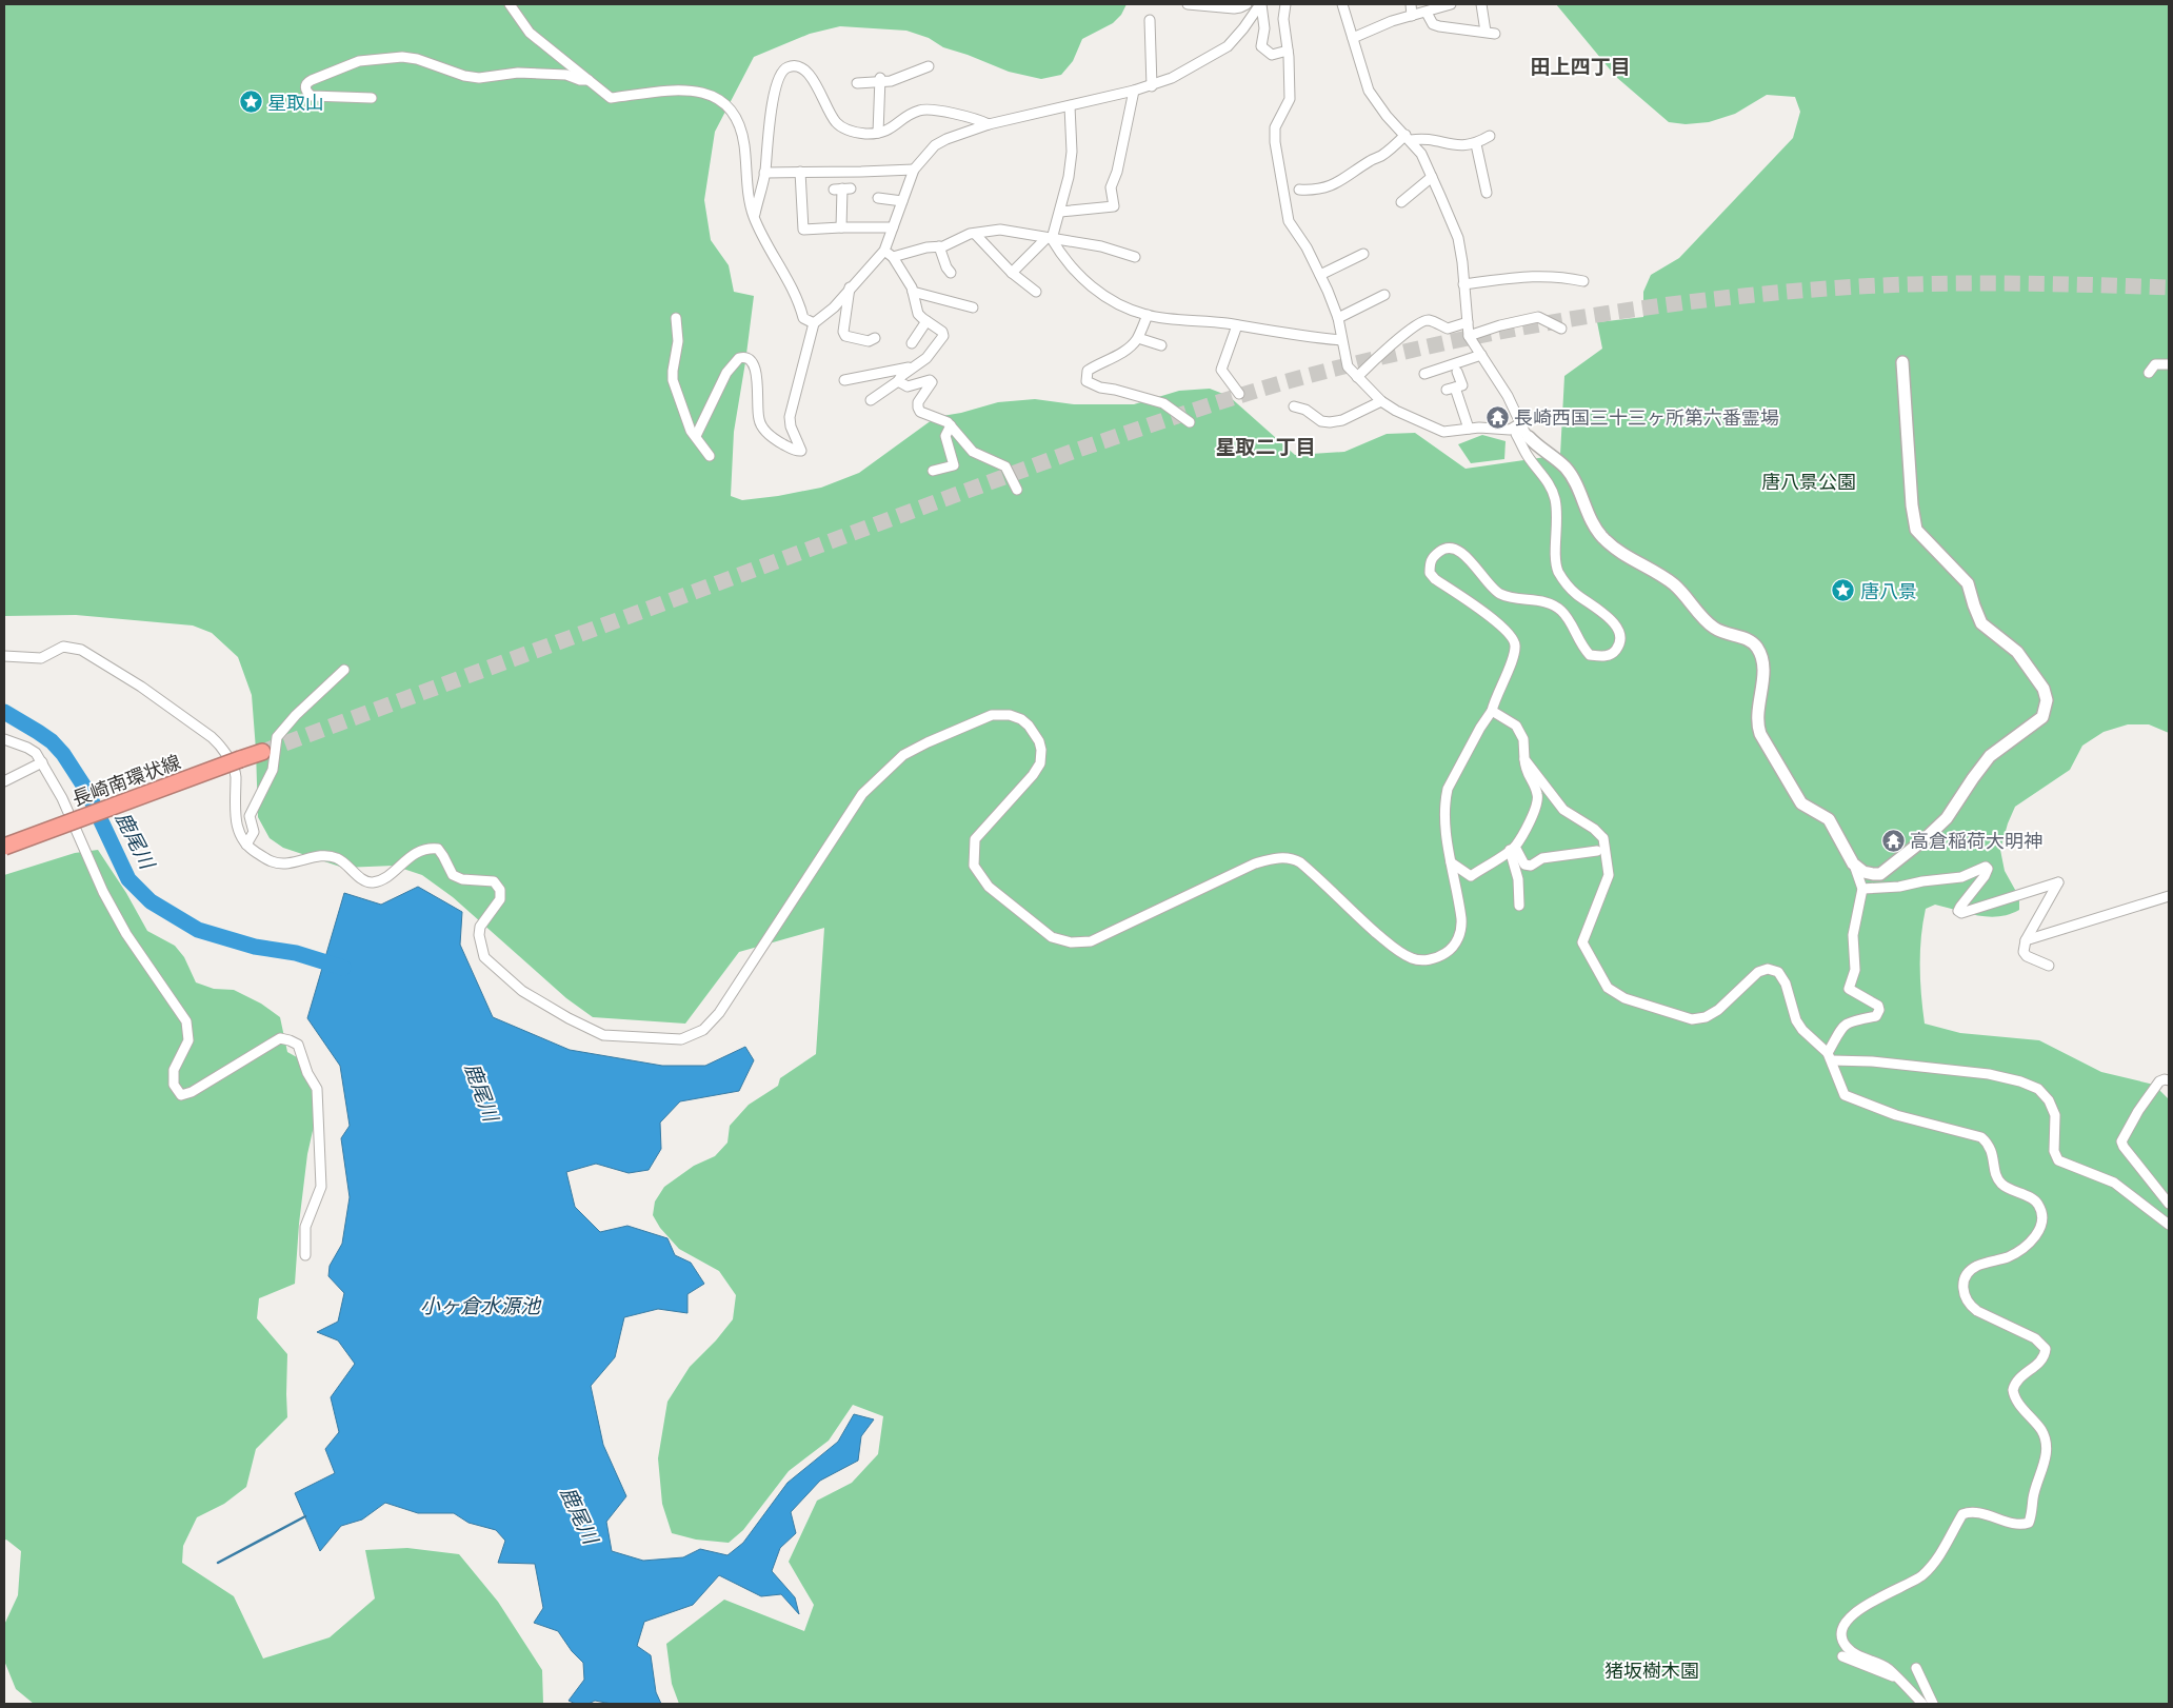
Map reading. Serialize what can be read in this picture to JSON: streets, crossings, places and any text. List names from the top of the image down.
{
  "streets": {
    "highway": ["長崎南環状線"]
  },
  "districts": ["田上四丁目", "星取二丁目"],
  "water": ["鹿尾川", "小ヶ倉水源池"],
  "parks": ["唐八景公園", "猪坂樹木園"],
  "places": {
    "place": ["星取山", "唐八景"],
    "temple": ["長崎西国三十三ヶ所第六番霊場", "高倉稲荷大明神"]
  }
}
